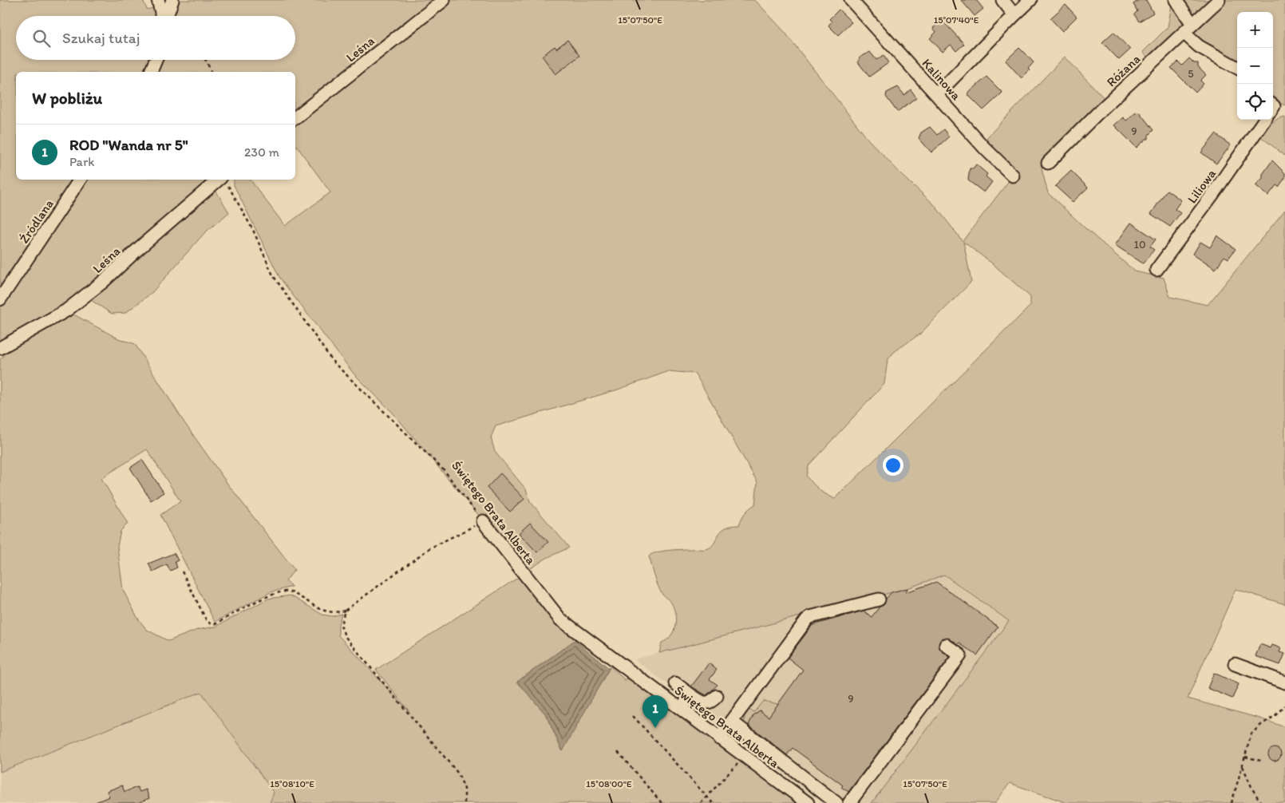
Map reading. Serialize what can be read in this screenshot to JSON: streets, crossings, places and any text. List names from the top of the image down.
{
  "streets": {
    "street": [
      "Leśna",
      "Różana",
      "Kalinowa",
      "Liliowa",
      "Źródlana",
      "Świętego Brata Alberta"
    ]
  },
  "crossings": [
    ["Leśna", "Świętego Brata Alberta"]
  ],
  "house_numbers": [
    "5",
    "9",
    "10",
    "9"
  ],
  "page": {
    "map_buttons": ["+", "−"],
    "search": "Szukaj tutaj",
    "heading": "W pobliżu",
    "list": [
      {
        "mark": "1",
        "name": "ROD \"Wanda nr 5\"",
        "note": "Park",
        "value": "230 m"
      }
    ],
    "pins": "1"
  },
  "coordinates": [
    "15°07'50\"E",
    "15°07'40\"E",
    "15°08'10\"E",
    "15°08'00\"E"
  ]
}
